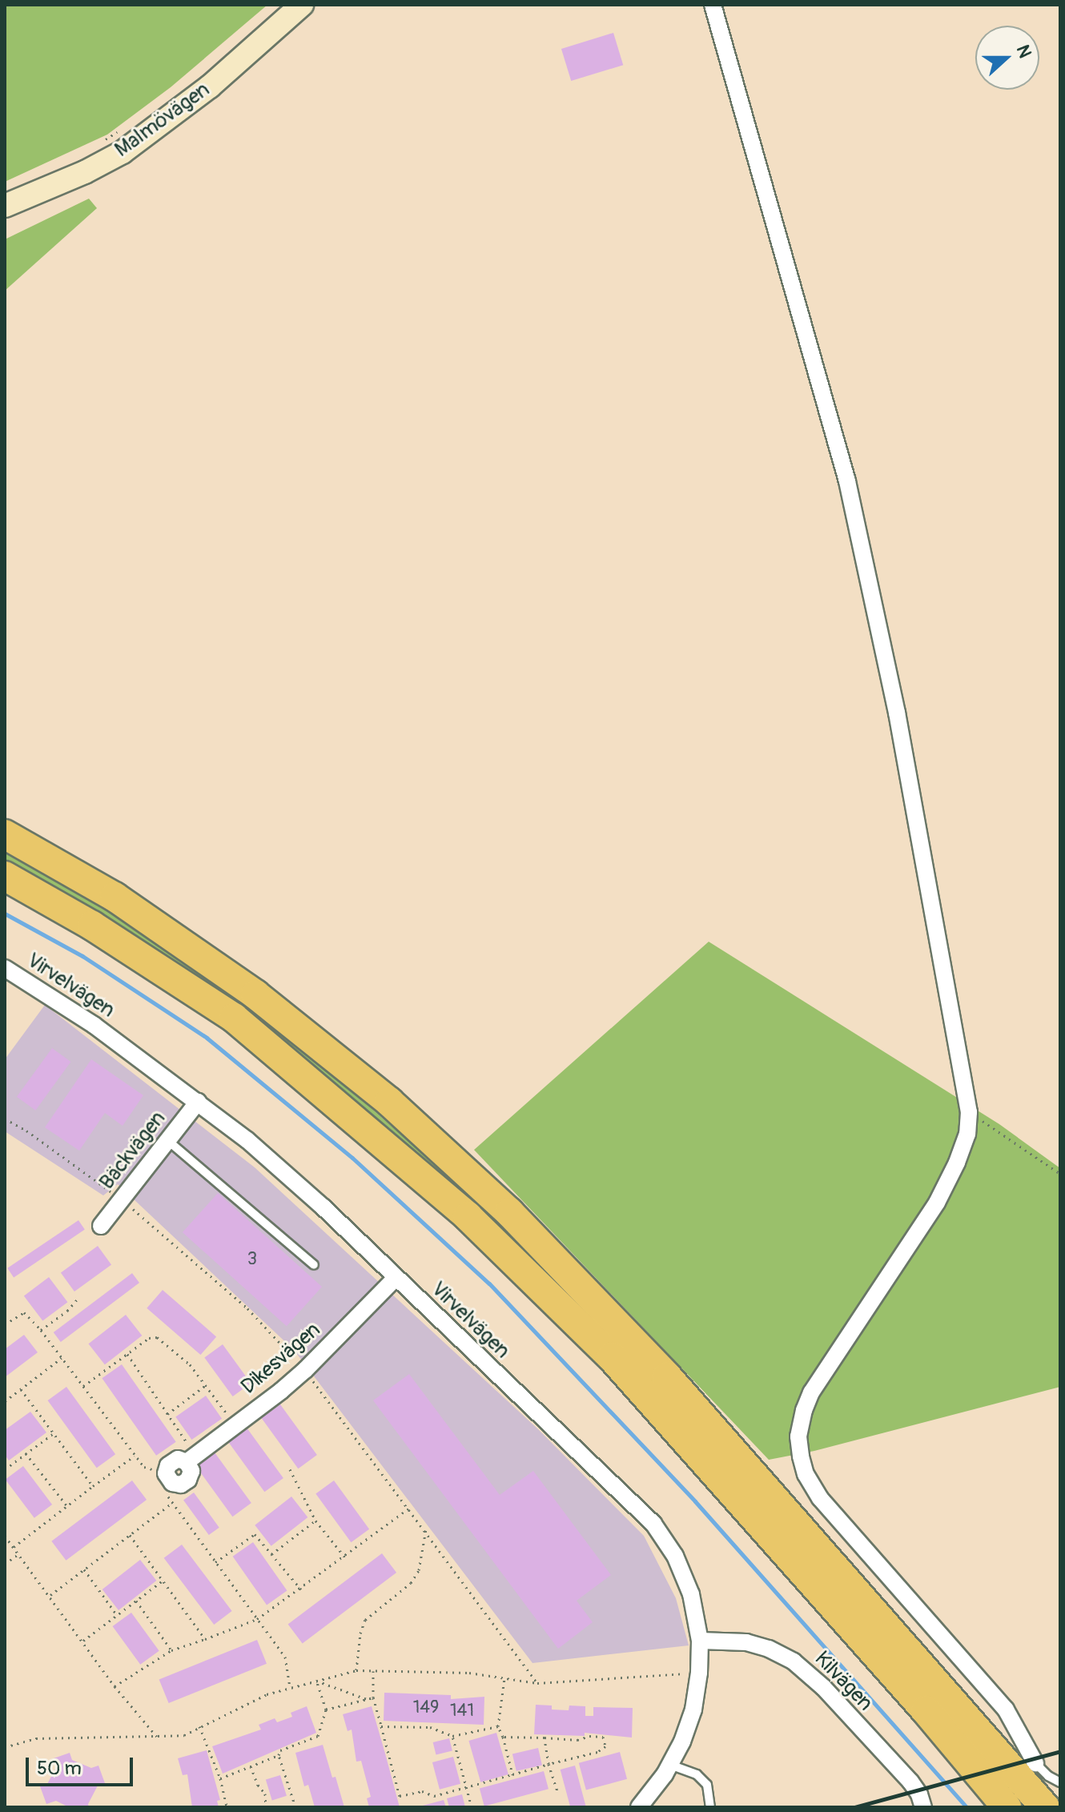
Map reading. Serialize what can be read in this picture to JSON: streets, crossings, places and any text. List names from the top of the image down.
{
  "streets": {
    "main road": ["Malmövägen"],
    "street": [
      "Virvelvägen",
      "Bäckvägen",
      "Dikesvägen",
      "Kilvägen"
    ]
  },
  "crossings": [
    ["Virvelvägen", "Bäckvägen"],
    ["Virvelvägen", "Dikesvägen"],
    ["Virvelvägen", "Kilvägen"]
  ],
  "house_numbers": ["3", "149", "141"],
  "scale_bar": "50 m",
  "north": "right"
}
